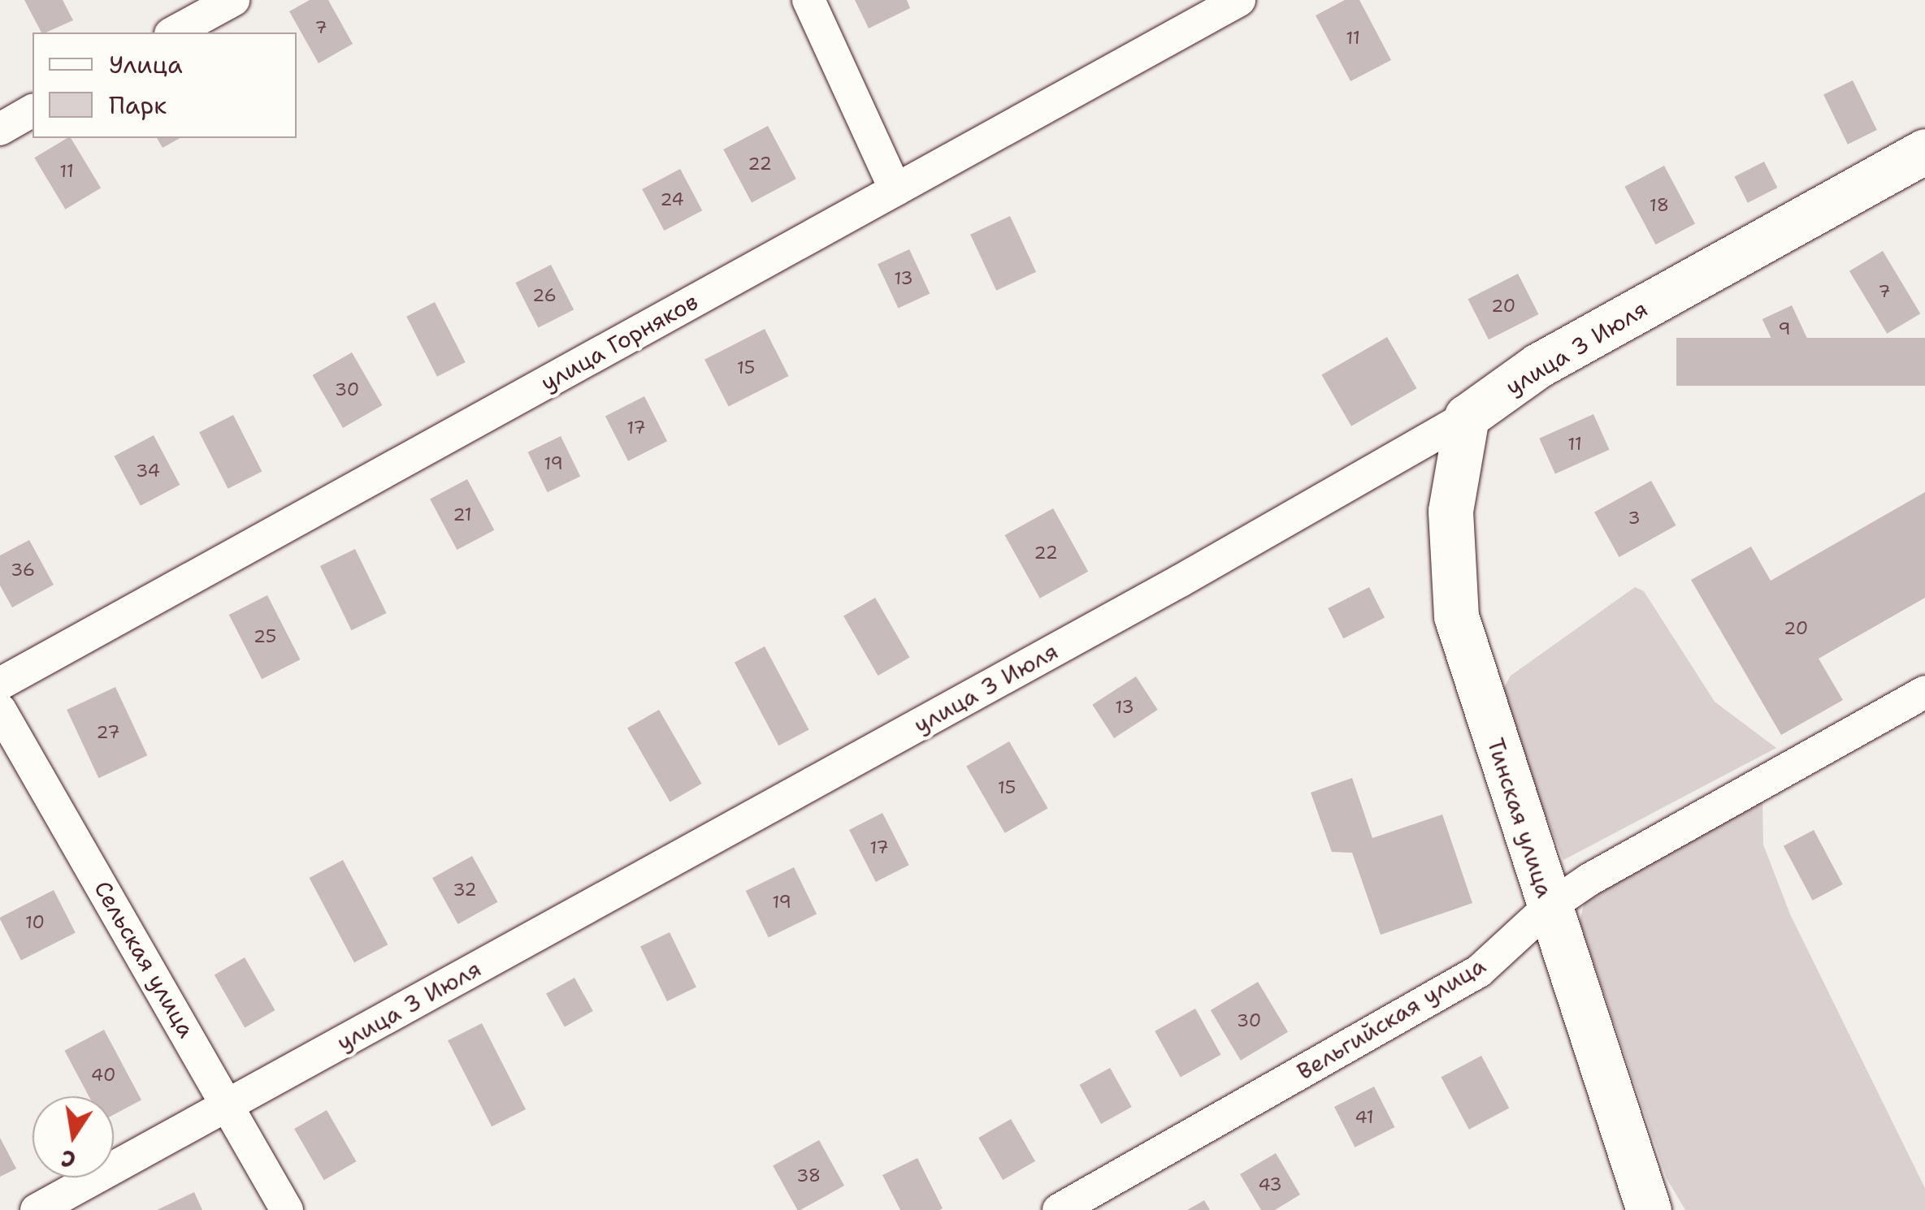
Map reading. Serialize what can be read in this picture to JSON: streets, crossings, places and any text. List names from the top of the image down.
{
  "streets": {
    "street": [
      "улица Горняков",
      "улица 3 Июля",
      "Тинская улица",
      "Сельская улица",
      "Вельгийская улица"
    ]
  },
  "crossings": [
    ["улица 3 Июля", "Тинская улица"],
    ["улица 3 Июля", "Сельская улица"],
    ["Тинская улица", "Вельгийская улица"]
  ],
  "house_numbers": [
    "7",
    "11",
    "22",
    "11",
    "24",
    "18",
    "13",
    "7",
    "26",
    "20",
    "9",
    "15",
    "30",
    "17",
    "11",
    "19",
    "34",
    "21",
    "3",
    "22",
    "36",
    "20",
    "25",
    "13",
    "27",
    "15",
    "17",
    "32",
    "19",
    "10",
    "30",
    "40",
    "41",
    "38",
    "43"
  ],
  "legend": ["Улица", "Парк"],
  "north": "bottom"
}
